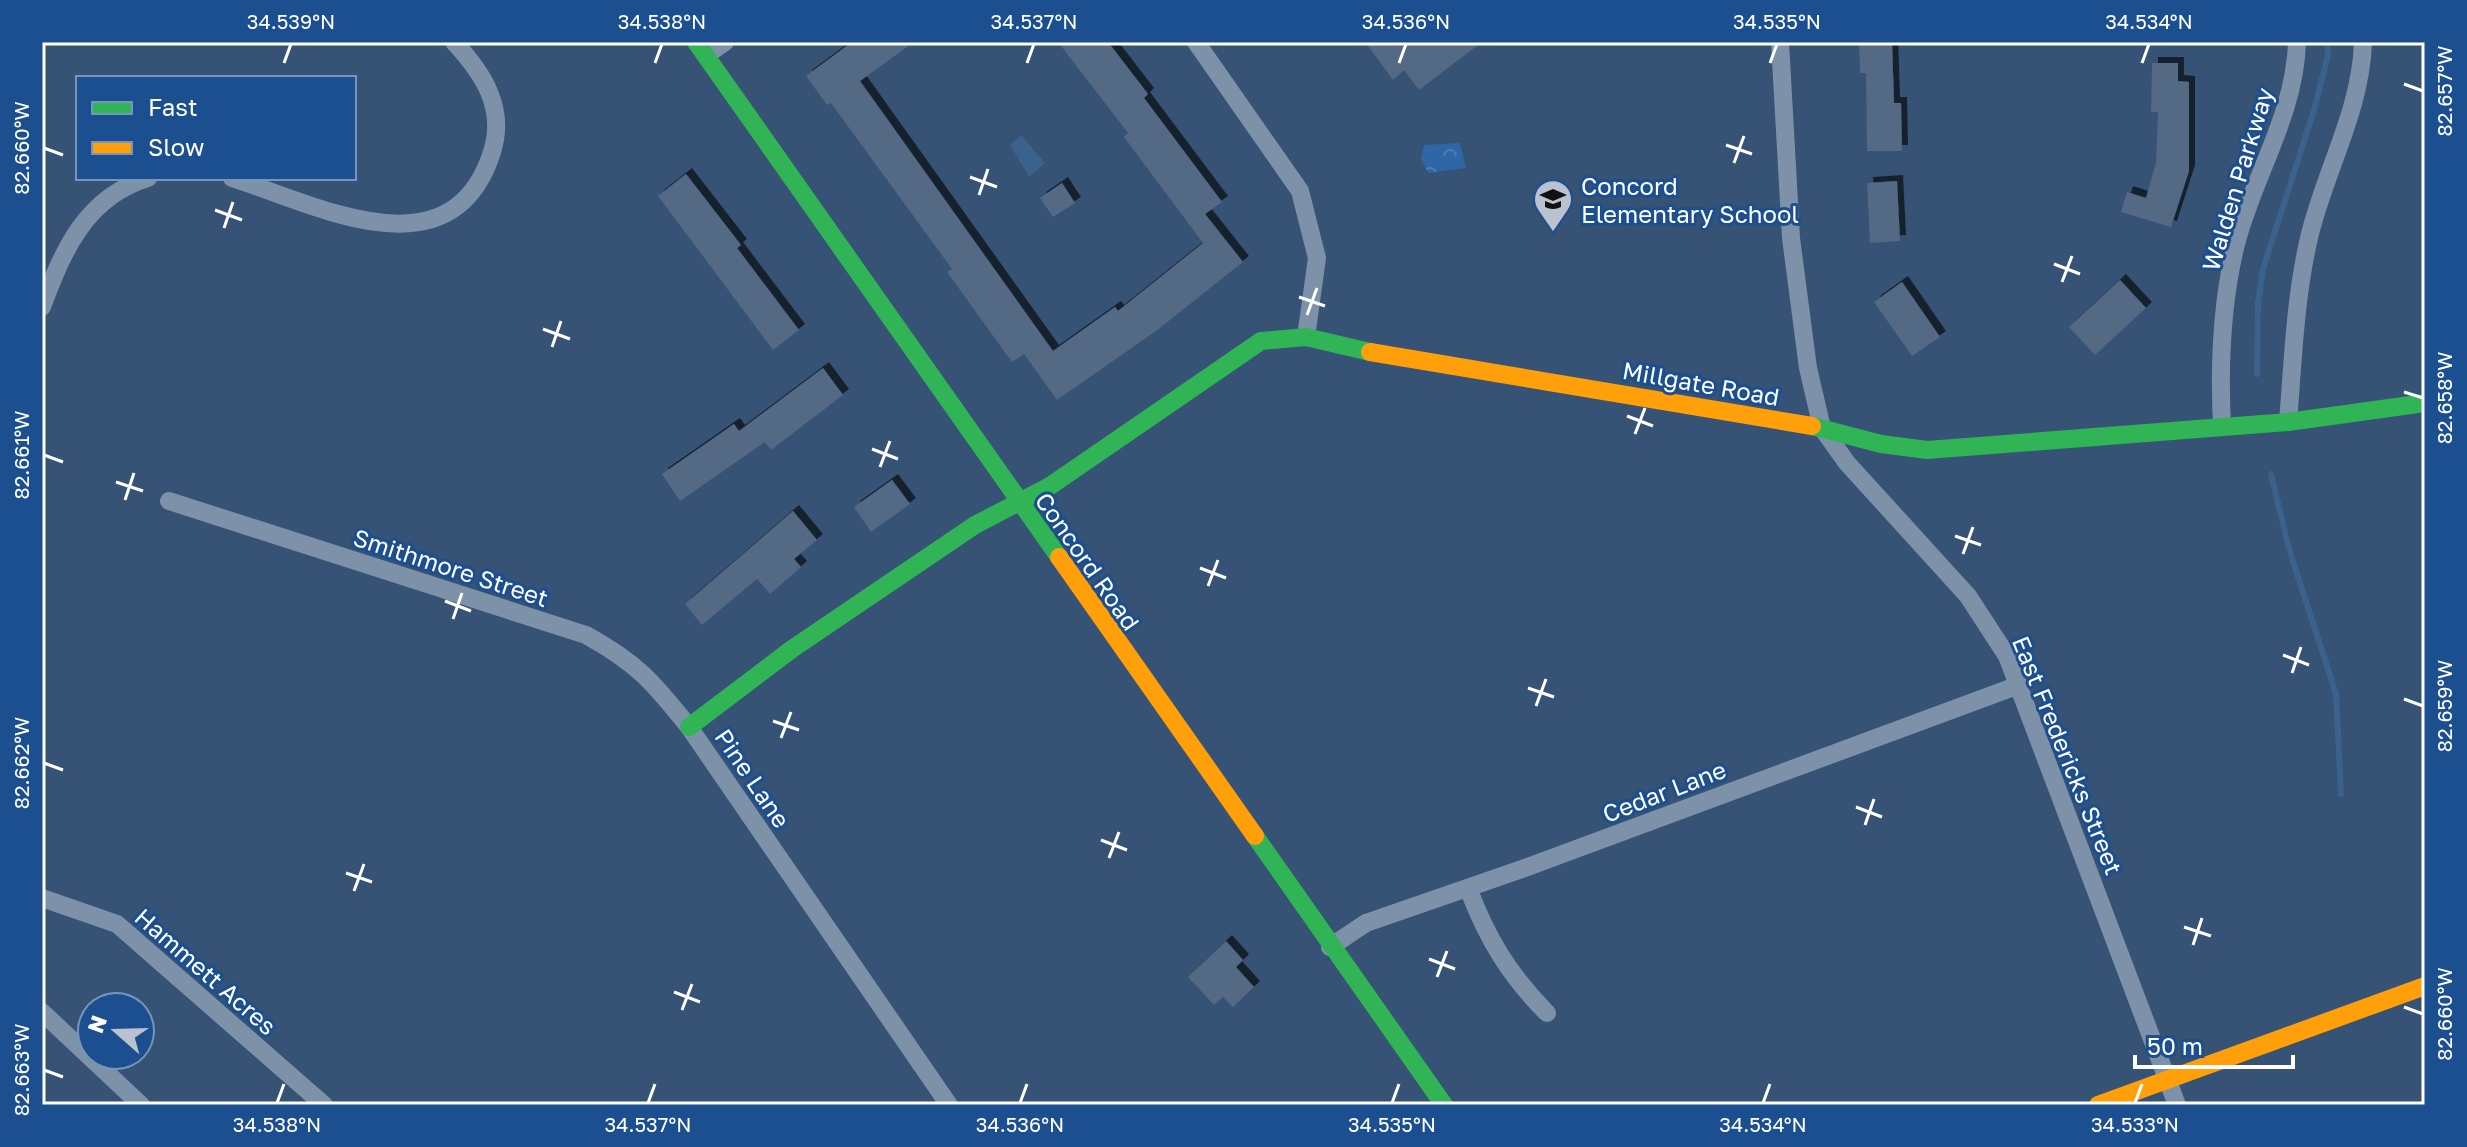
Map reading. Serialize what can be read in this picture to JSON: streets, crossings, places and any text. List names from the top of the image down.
{
  "streets": {
    "street": [
      "Walden Parkway",
      "Millgate Road",
      "Concord Road",
      "Smithmore Street",
      "East Fredericks Street",
      "Pine Lane",
      "Cedar Lane",
      "Hammett Acres"
    ]
  },
  "crossings": [
    ["Walden Parkway", "Millgate Road"],
    ["Millgate Road", "Concord Road"],
    ["Millgate Road", "East Fredericks Street"],
    ["Millgate Road", "Pine Lane"],
    ["Concord Road", "Pine Lane"],
    ["Concord Road", "Cedar Lane"],
    ["Smithmore Street", "Pine Lane"],
    ["East Fredericks Street", "Cedar Lane"]
  ],
  "places": {
    "school or university": ["Concord Elementary School"]
  },
  "legend": ["Fast", "Slow"],
  "scale_bar": "50 m",
  "north": "left",
  "coordinates": [
    "34.539°N",
    "34.538°N",
    "34.537°N",
    "34.536°N",
    "34.535°N",
    "34.534°N",
    "82.657°W",
    "82.660°W",
    "82.658°W",
    "82.661°W",
    "82.659°W",
    "82.662°W",
    "82.663°W",
    "34.533°N"
  ]
}
